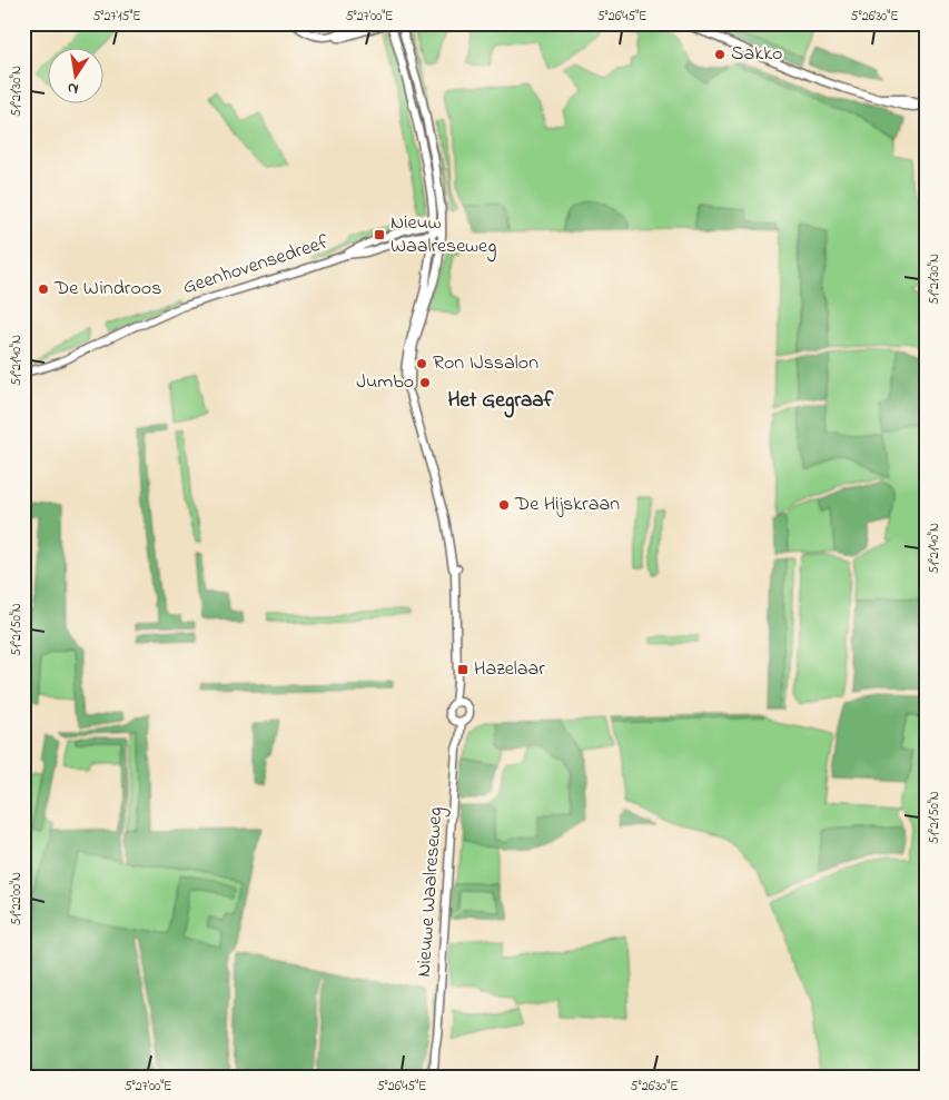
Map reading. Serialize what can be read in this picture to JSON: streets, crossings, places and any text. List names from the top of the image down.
{
  "streets": {
    "street": ["Geenhovensedreef", "Nieuwe Waalreseweg"]
  },
  "districts": ["Het Gegraaf"],
  "places": {
    "other": [
      "Sakko",
      "De Windroos",
      "Ron IJssalon",
      "Jumbo",
      "De Hijskraan"
    ],
    "transit": ["Nieuw Waalreseweg", "Hazelaar"]
  },
  "north": "bottom",
  "coordinates": [
    "5°27'15\"E",
    "5°27'00\"E",
    "5°26'45\"E",
    "5°26'30\"E",
    "51°21'30\"N",
    "51°21'40\"N",
    "51°21'50\"N",
    "51°22'00\"N"
  ]
}
